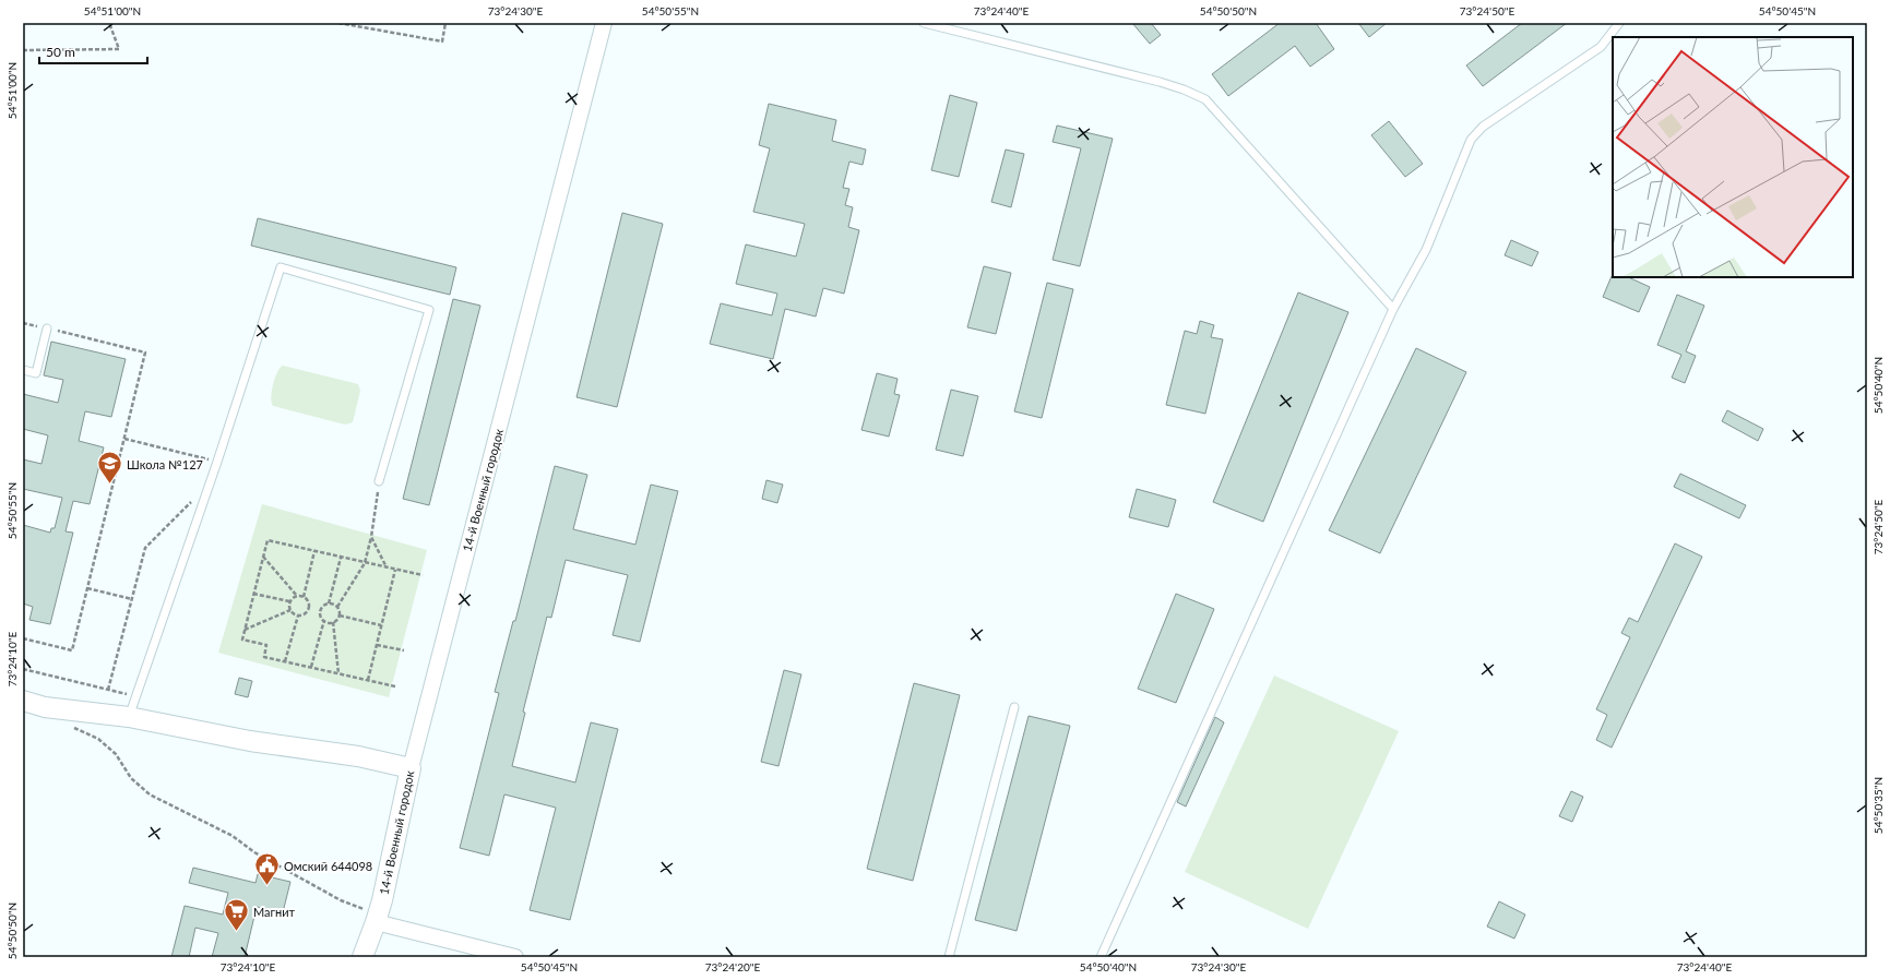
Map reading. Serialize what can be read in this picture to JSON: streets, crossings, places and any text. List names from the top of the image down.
{
  "streets": {
    "street": ["14-й Военный городок"]
  },
  "places": {
    "school or university": ["Школа №127"],
    "public building": ["Омский 644098"],
    "supermarket": ["Магнит"]
  },
  "scale_bar": "50 m",
  "coordinates": [
    "54°51'00\"N",
    "73°24'30\"E",
    "54°50'55\"N",
    "73°24'40\"E",
    "54°50'50\"N",
    "73°24'50\"E",
    "54°50'45\"N",
    "54°50'40\"N",
    "73°24'10\"E",
    "54°50'35\"N",
    "73°24'20\"E"
  ]
}
